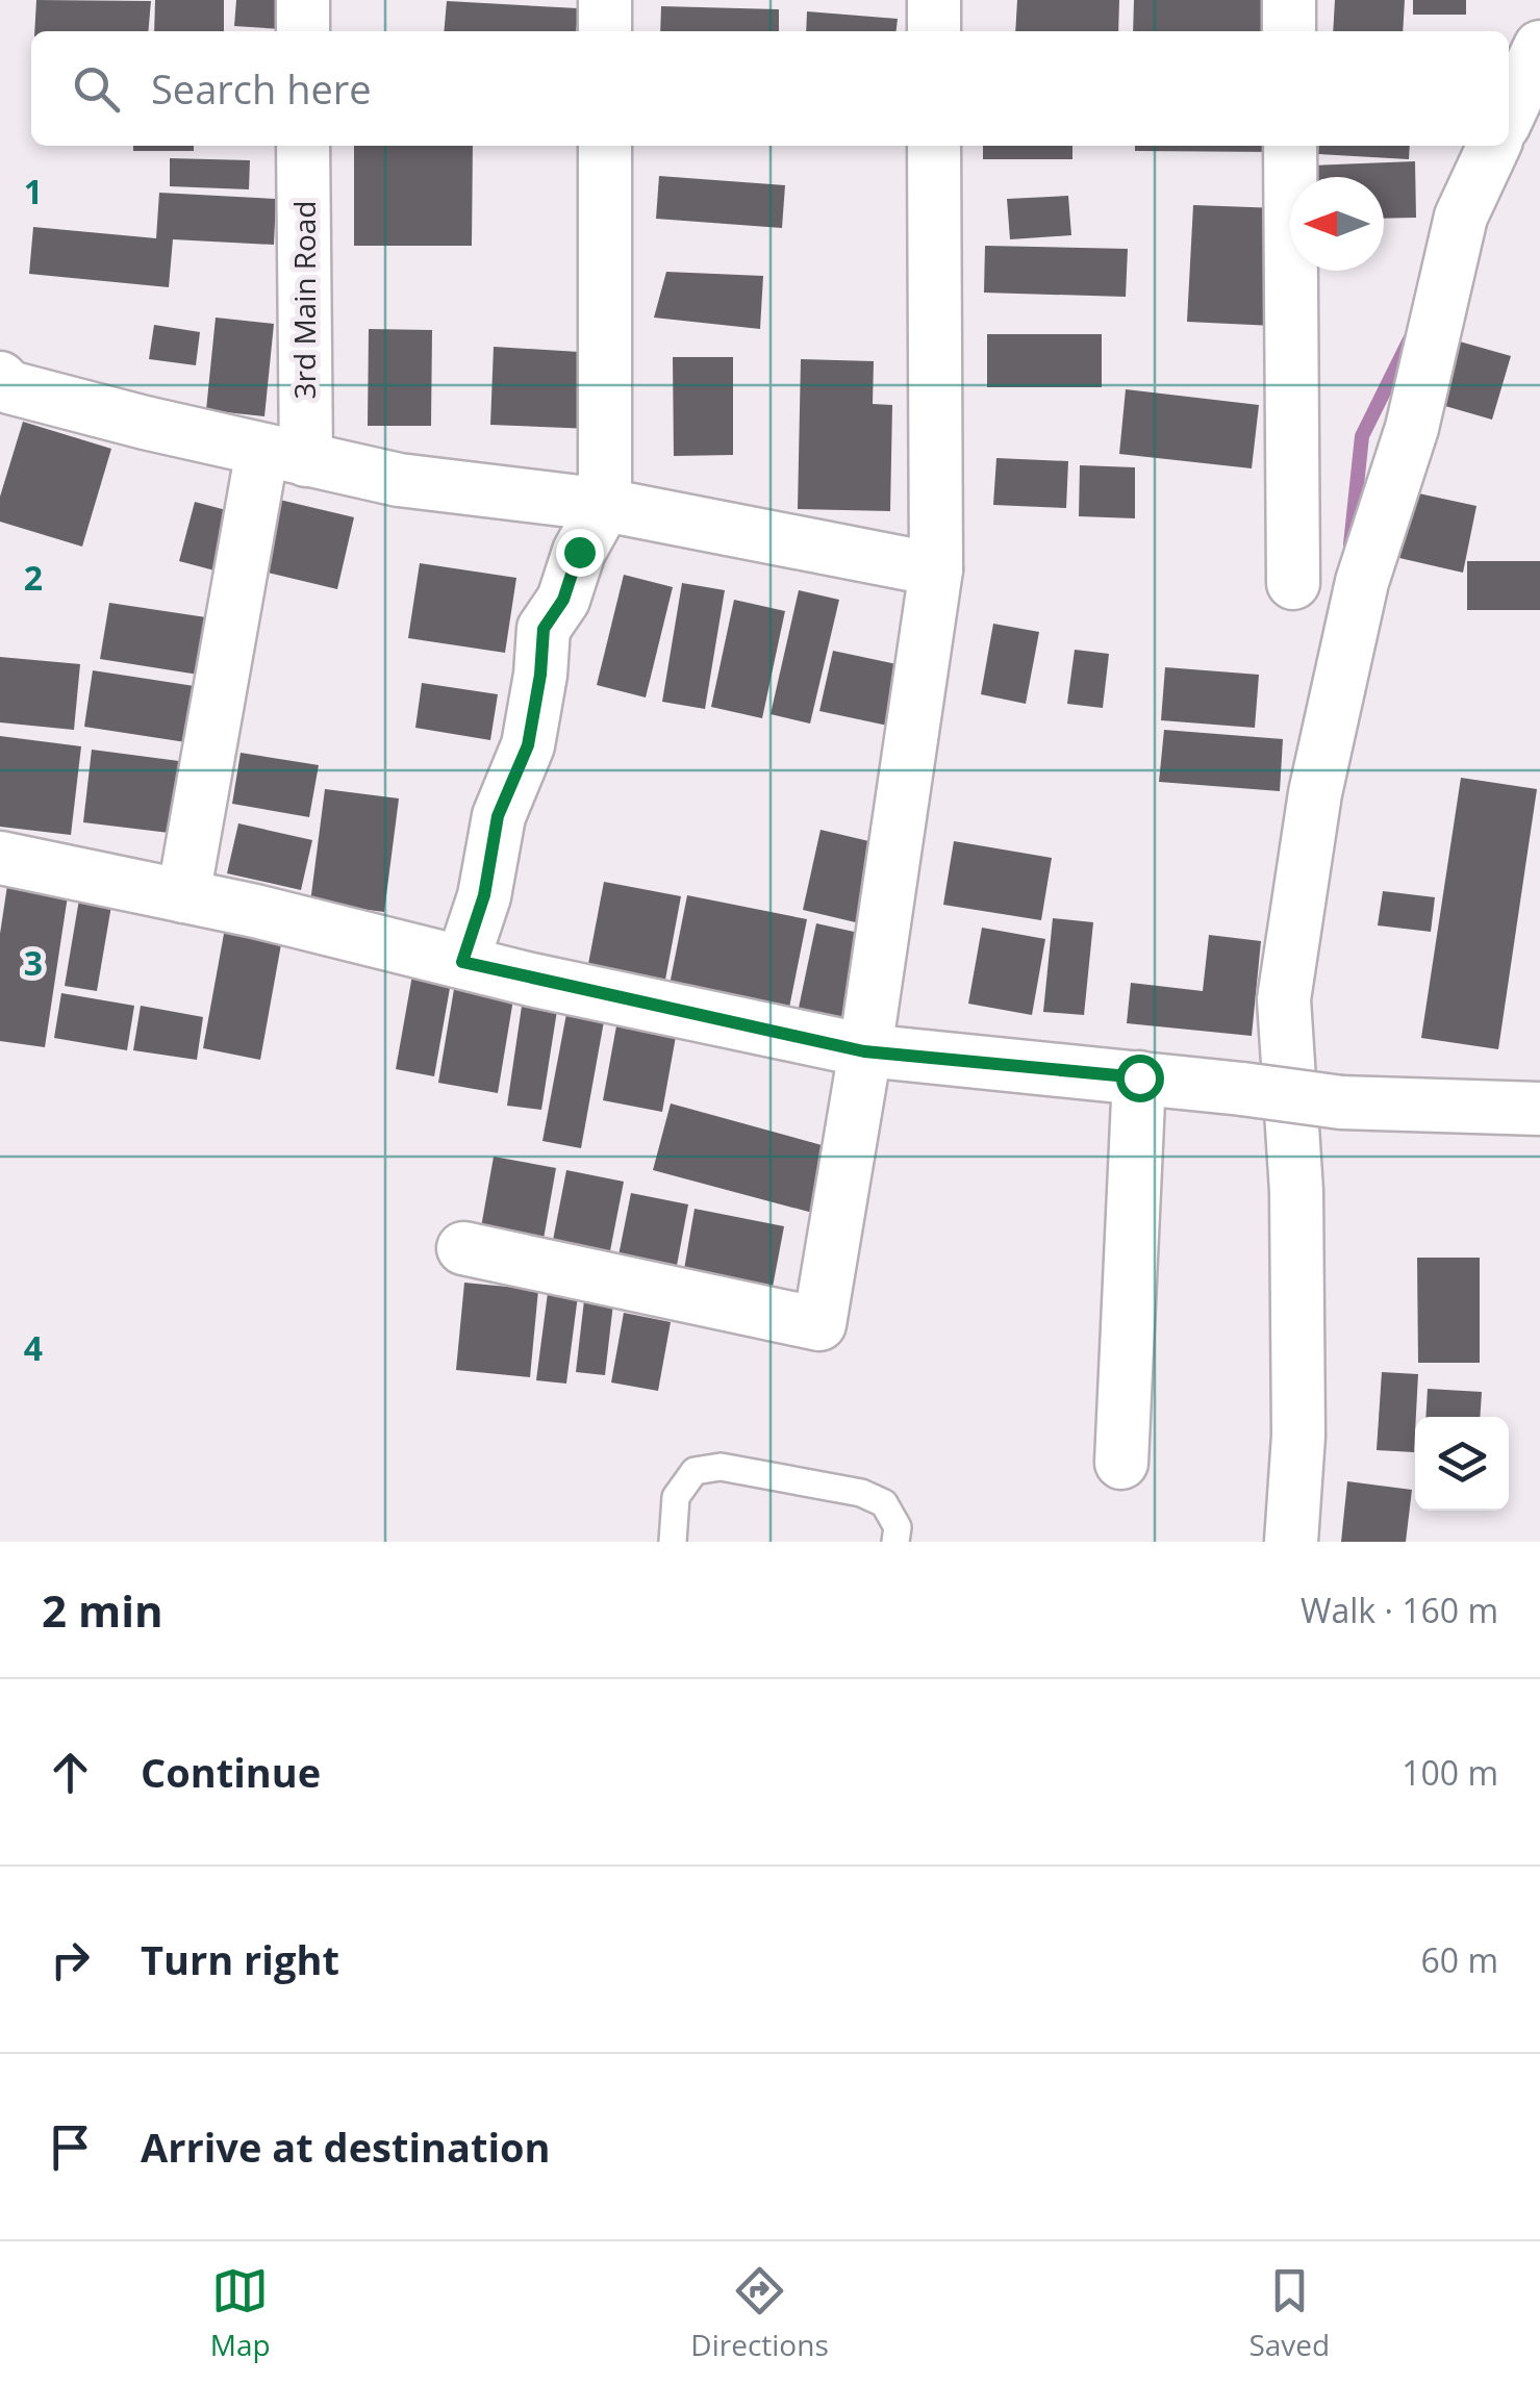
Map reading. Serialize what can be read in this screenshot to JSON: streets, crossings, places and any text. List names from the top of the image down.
{
  "streets": {
    "street": ["3rd Main Road"]
  },
  "north": "left",
  "page": {
    "search": "Search here",
    "heading": ["2 min", "Walk · 160 m"],
    "list": [
      ["Continue", "100 m"],
      ["Turn right", "60 m"],
      "Arrive at destination"
    ],
    "nav": ["Map", "Directions", "Saved"]
  },
  "grid": {
    "rows": [
      "1",
      "2",
      "3",
      "4"
    ]
  }
}
